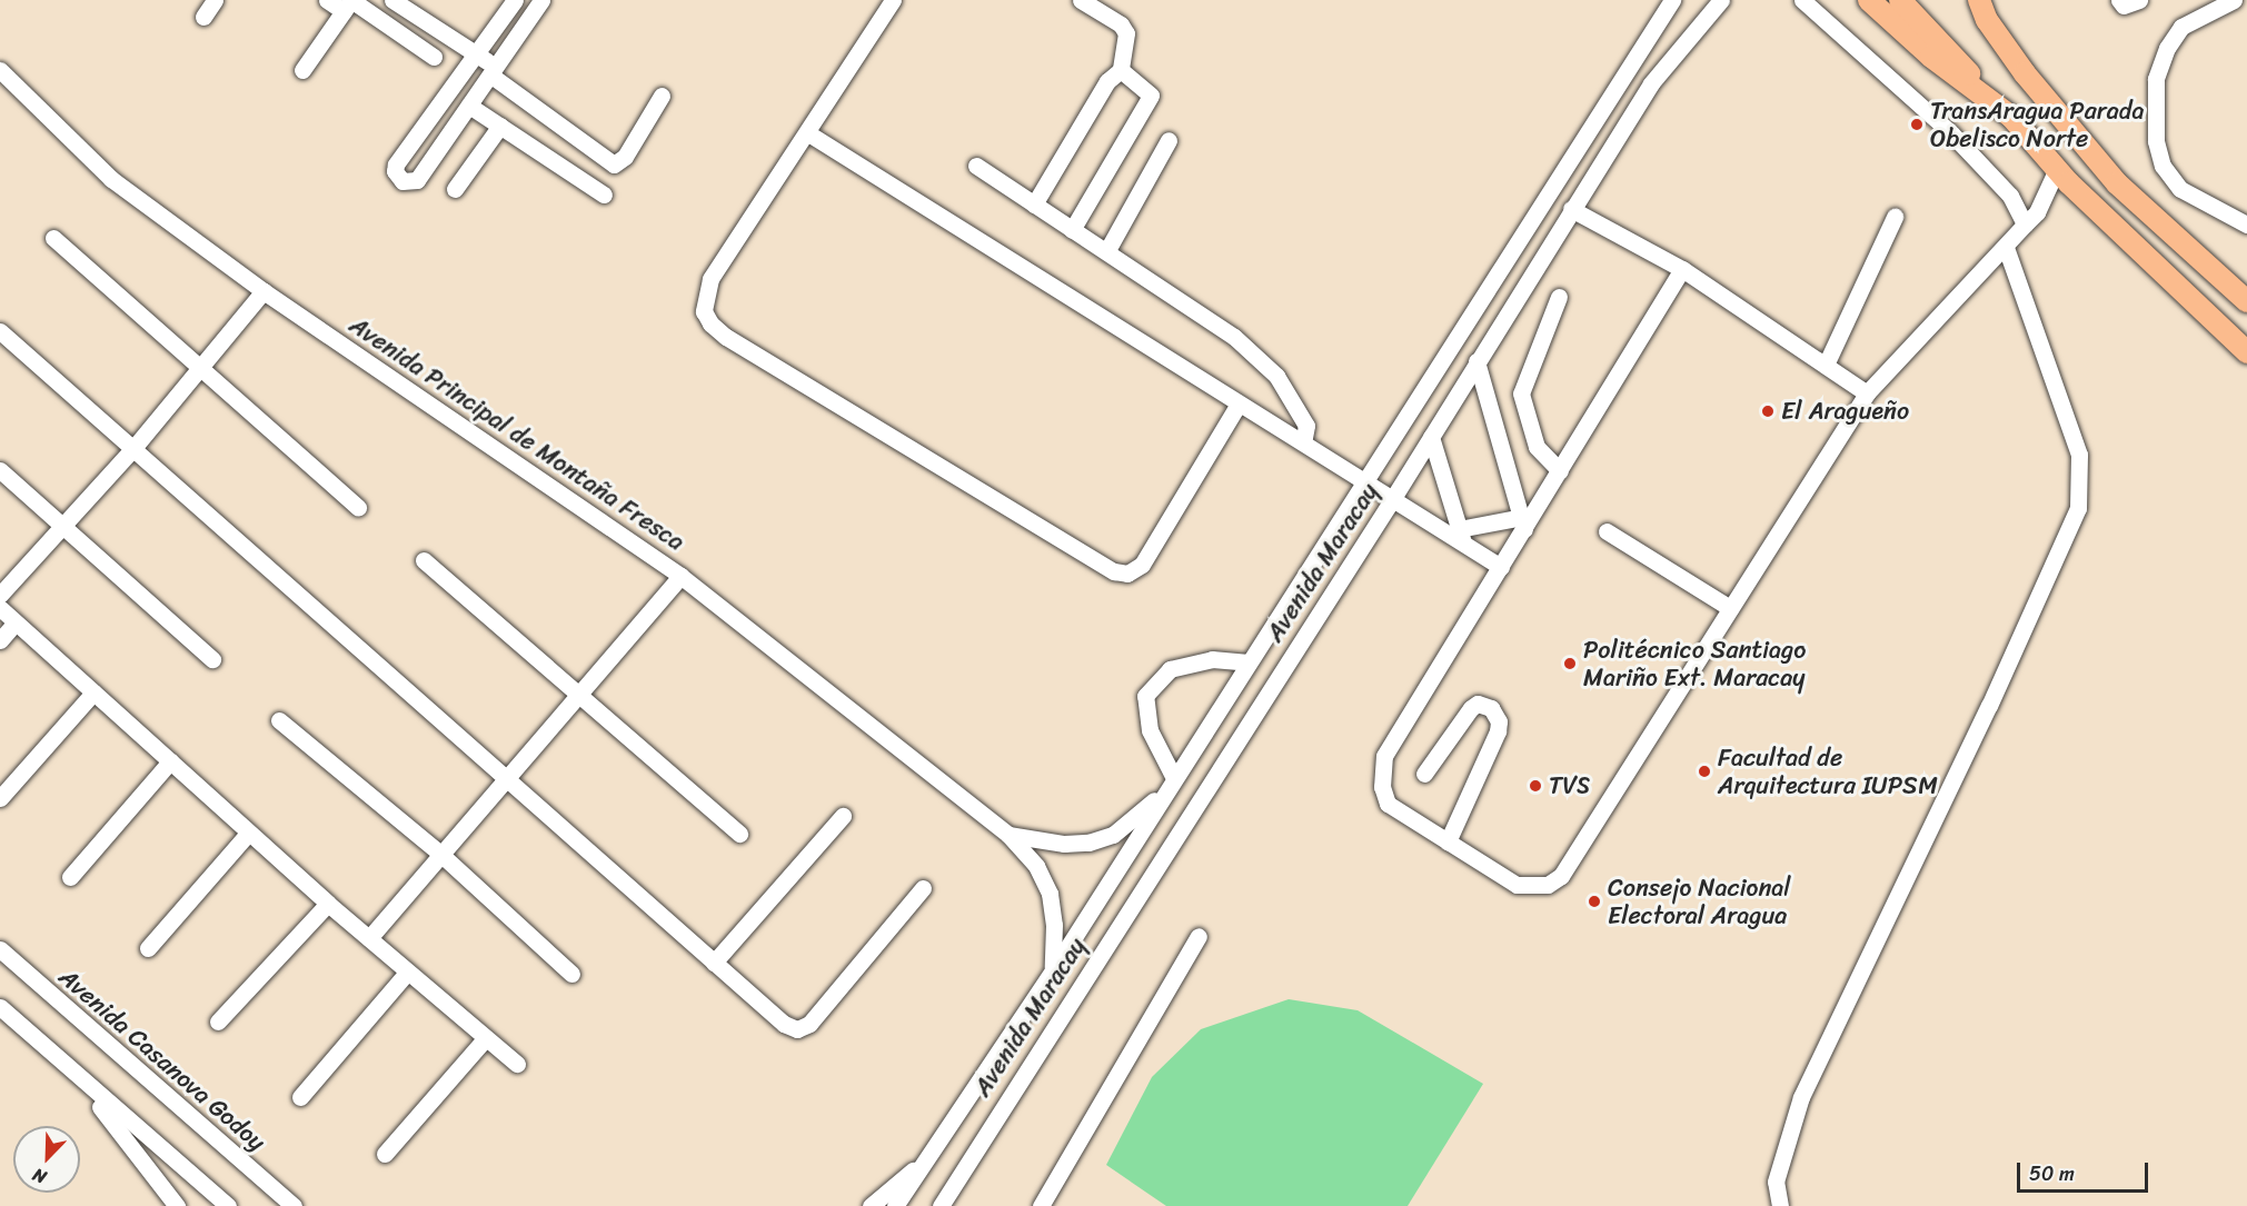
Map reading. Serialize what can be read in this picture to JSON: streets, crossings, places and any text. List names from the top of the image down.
{
  "streets": {
    "street": ["Avenida Principal de Montaña Fresca", "Avenida Maracay", "Avenida Casanova Godoy"]
  },
  "crossings": [
    ["Avenida Principal de Montaña Fresca", "Avenida Maracay"]
  ],
  "places": [
    "TransAragua Parada Obelisco Norte",
    "El Aragueño",
    "Politécnico Santiago Mariño Ext. Maracay",
    "Facultad de Arquitectura IUPSM",
    "TVS",
    "Consejo Nacional Electoral Aragua"
  ],
  "scale_bar": "50 m",
  "north": "bottom left"
}
